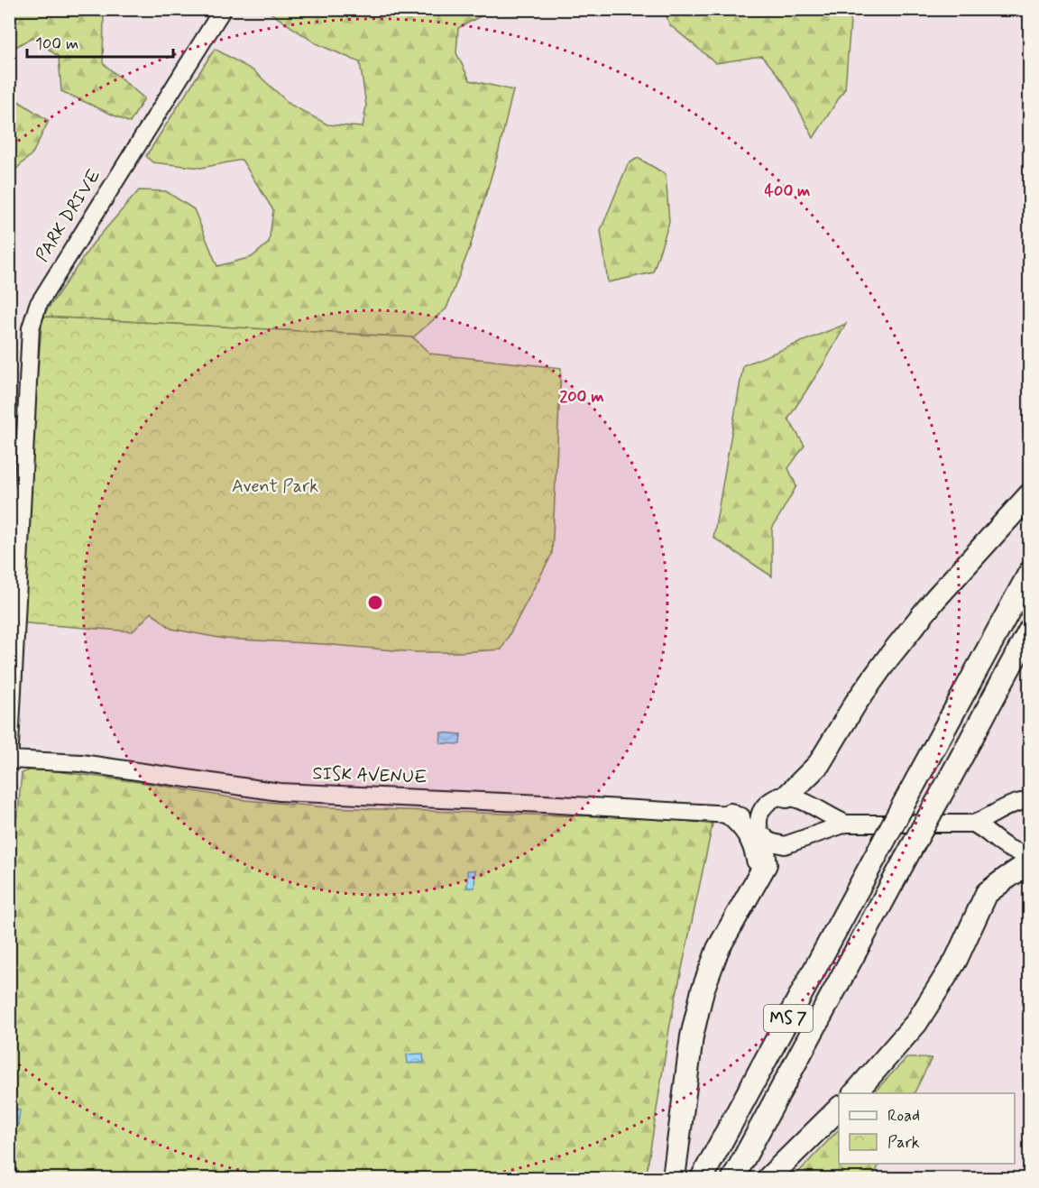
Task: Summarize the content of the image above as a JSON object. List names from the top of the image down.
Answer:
{
  "streets": {
    "highway": ["MS 7"],
    "street": ["PARK DRIVE", "SISK AVENUE"]
  },
  "crossings": [
    ["PARK DRIVE", "SISK AVENUE"]
  ],
  "parks": ["Avent Park"],
  "legend": ["Road", "Park"],
  "scale_bar": "100 m",
  "rings": ["400 m", "200 m"]
}
